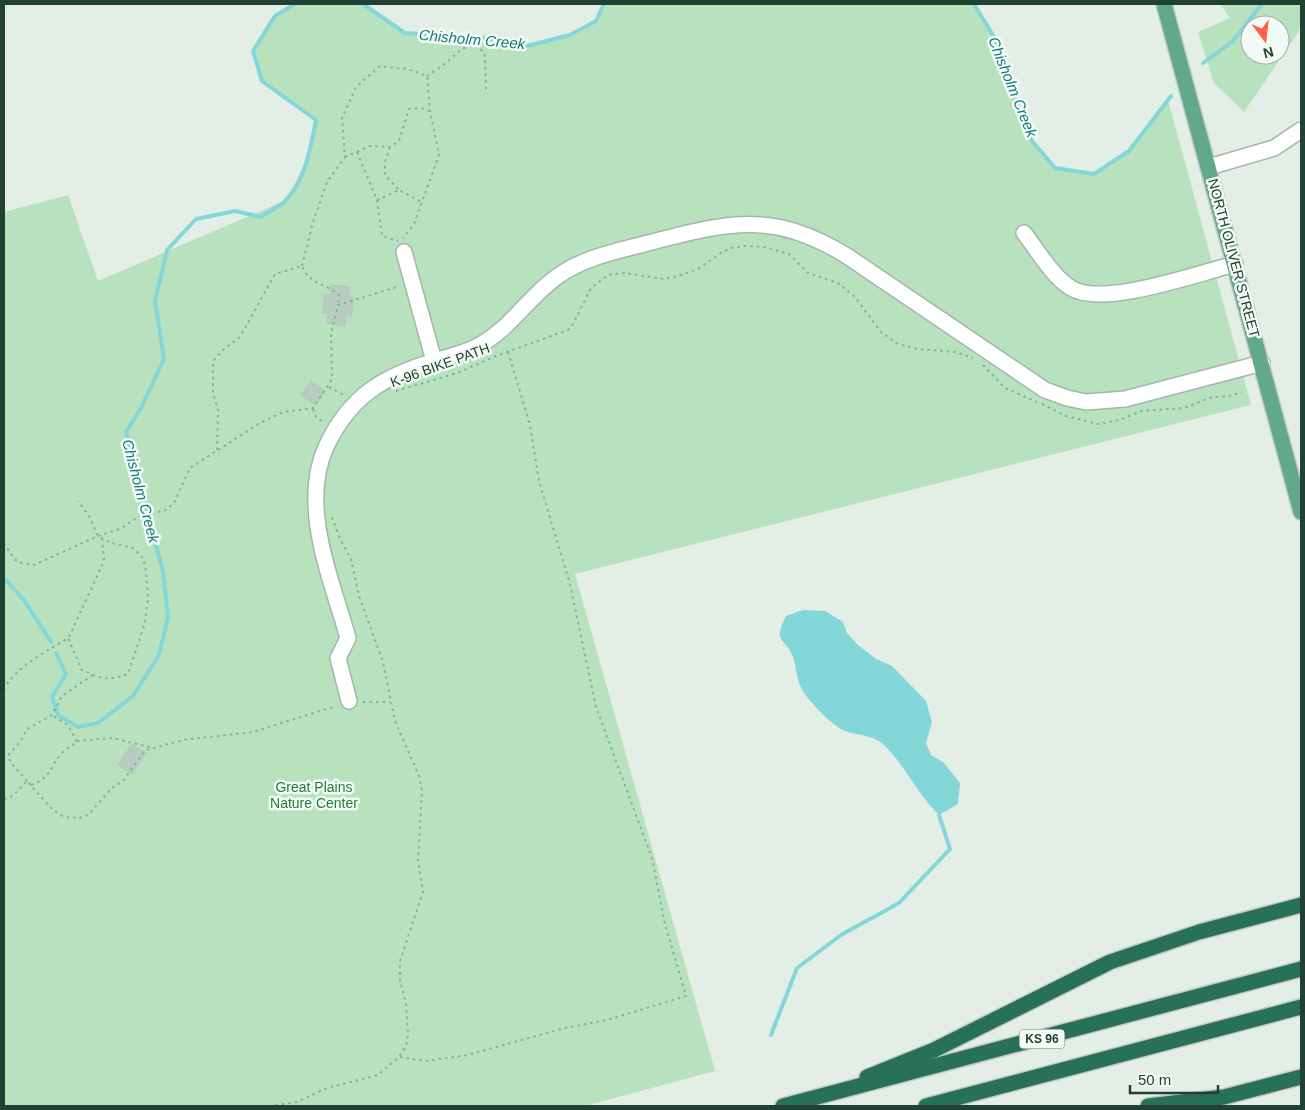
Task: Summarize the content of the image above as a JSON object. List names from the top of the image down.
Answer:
{
  "streets": {
    "highway": ["KS 96"],
    "main road": ["NORTH OLIVER STREET"],
    "path": ["K-96 BIKE PATH"]
  },
  "water": ["Chisholm Creek"],
  "parks": ["Great Plains Nature Center"],
  "scale_bar": "50 m",
  "north": "bottom"
}
